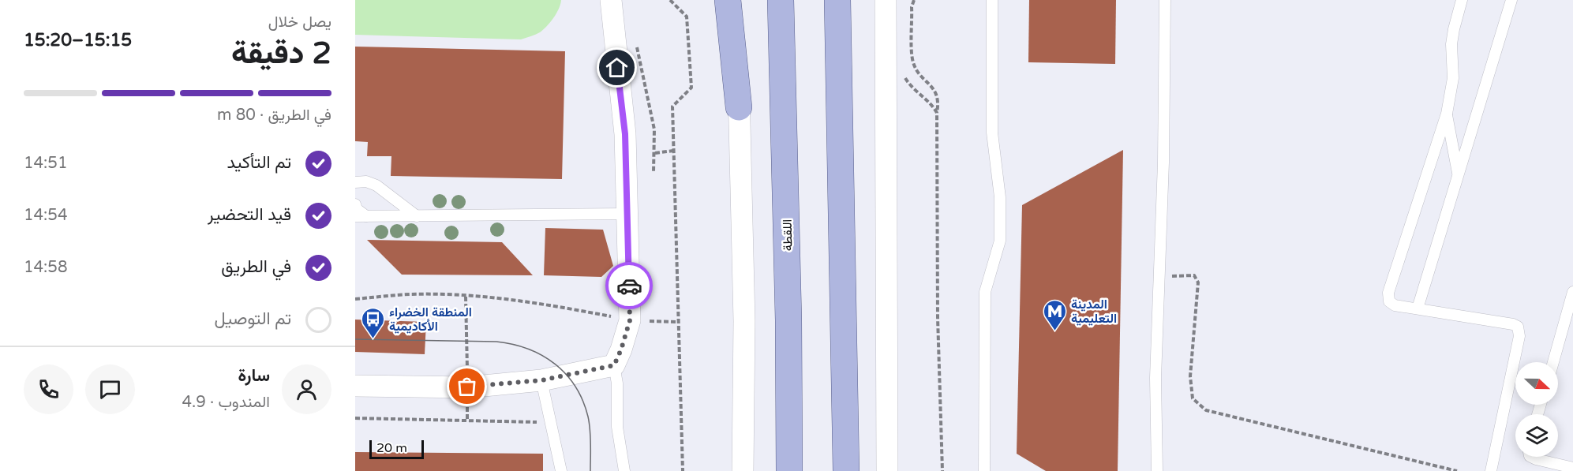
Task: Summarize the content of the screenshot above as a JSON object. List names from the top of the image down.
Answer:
{
  "streets": {
    "main road": ["اللقطة"]
  },
  "places": {
    "metro station": ["المدينة التعليمية"],
    "bus stop": ["المنطقة الخضراء الأكاديمية"]
  },
  "scale_bar": "20 m",
  "north": "right",
  "page": {
    "heading": ["2 دقيقة", "يصل خلال", "15:15–15:20"],
    "panel": ["سارة", "المندوب · 4.9"],
    "bar": "في الطريق · 80 m",
    "list": [
      ["تم التأكيد", "14:51"],
      ["قيد التحضير", "14:54"],
      ["في الطريق", "14:58"],
      "تم التوصيل"
    ],
    "scale": "20 m"
  }
}
